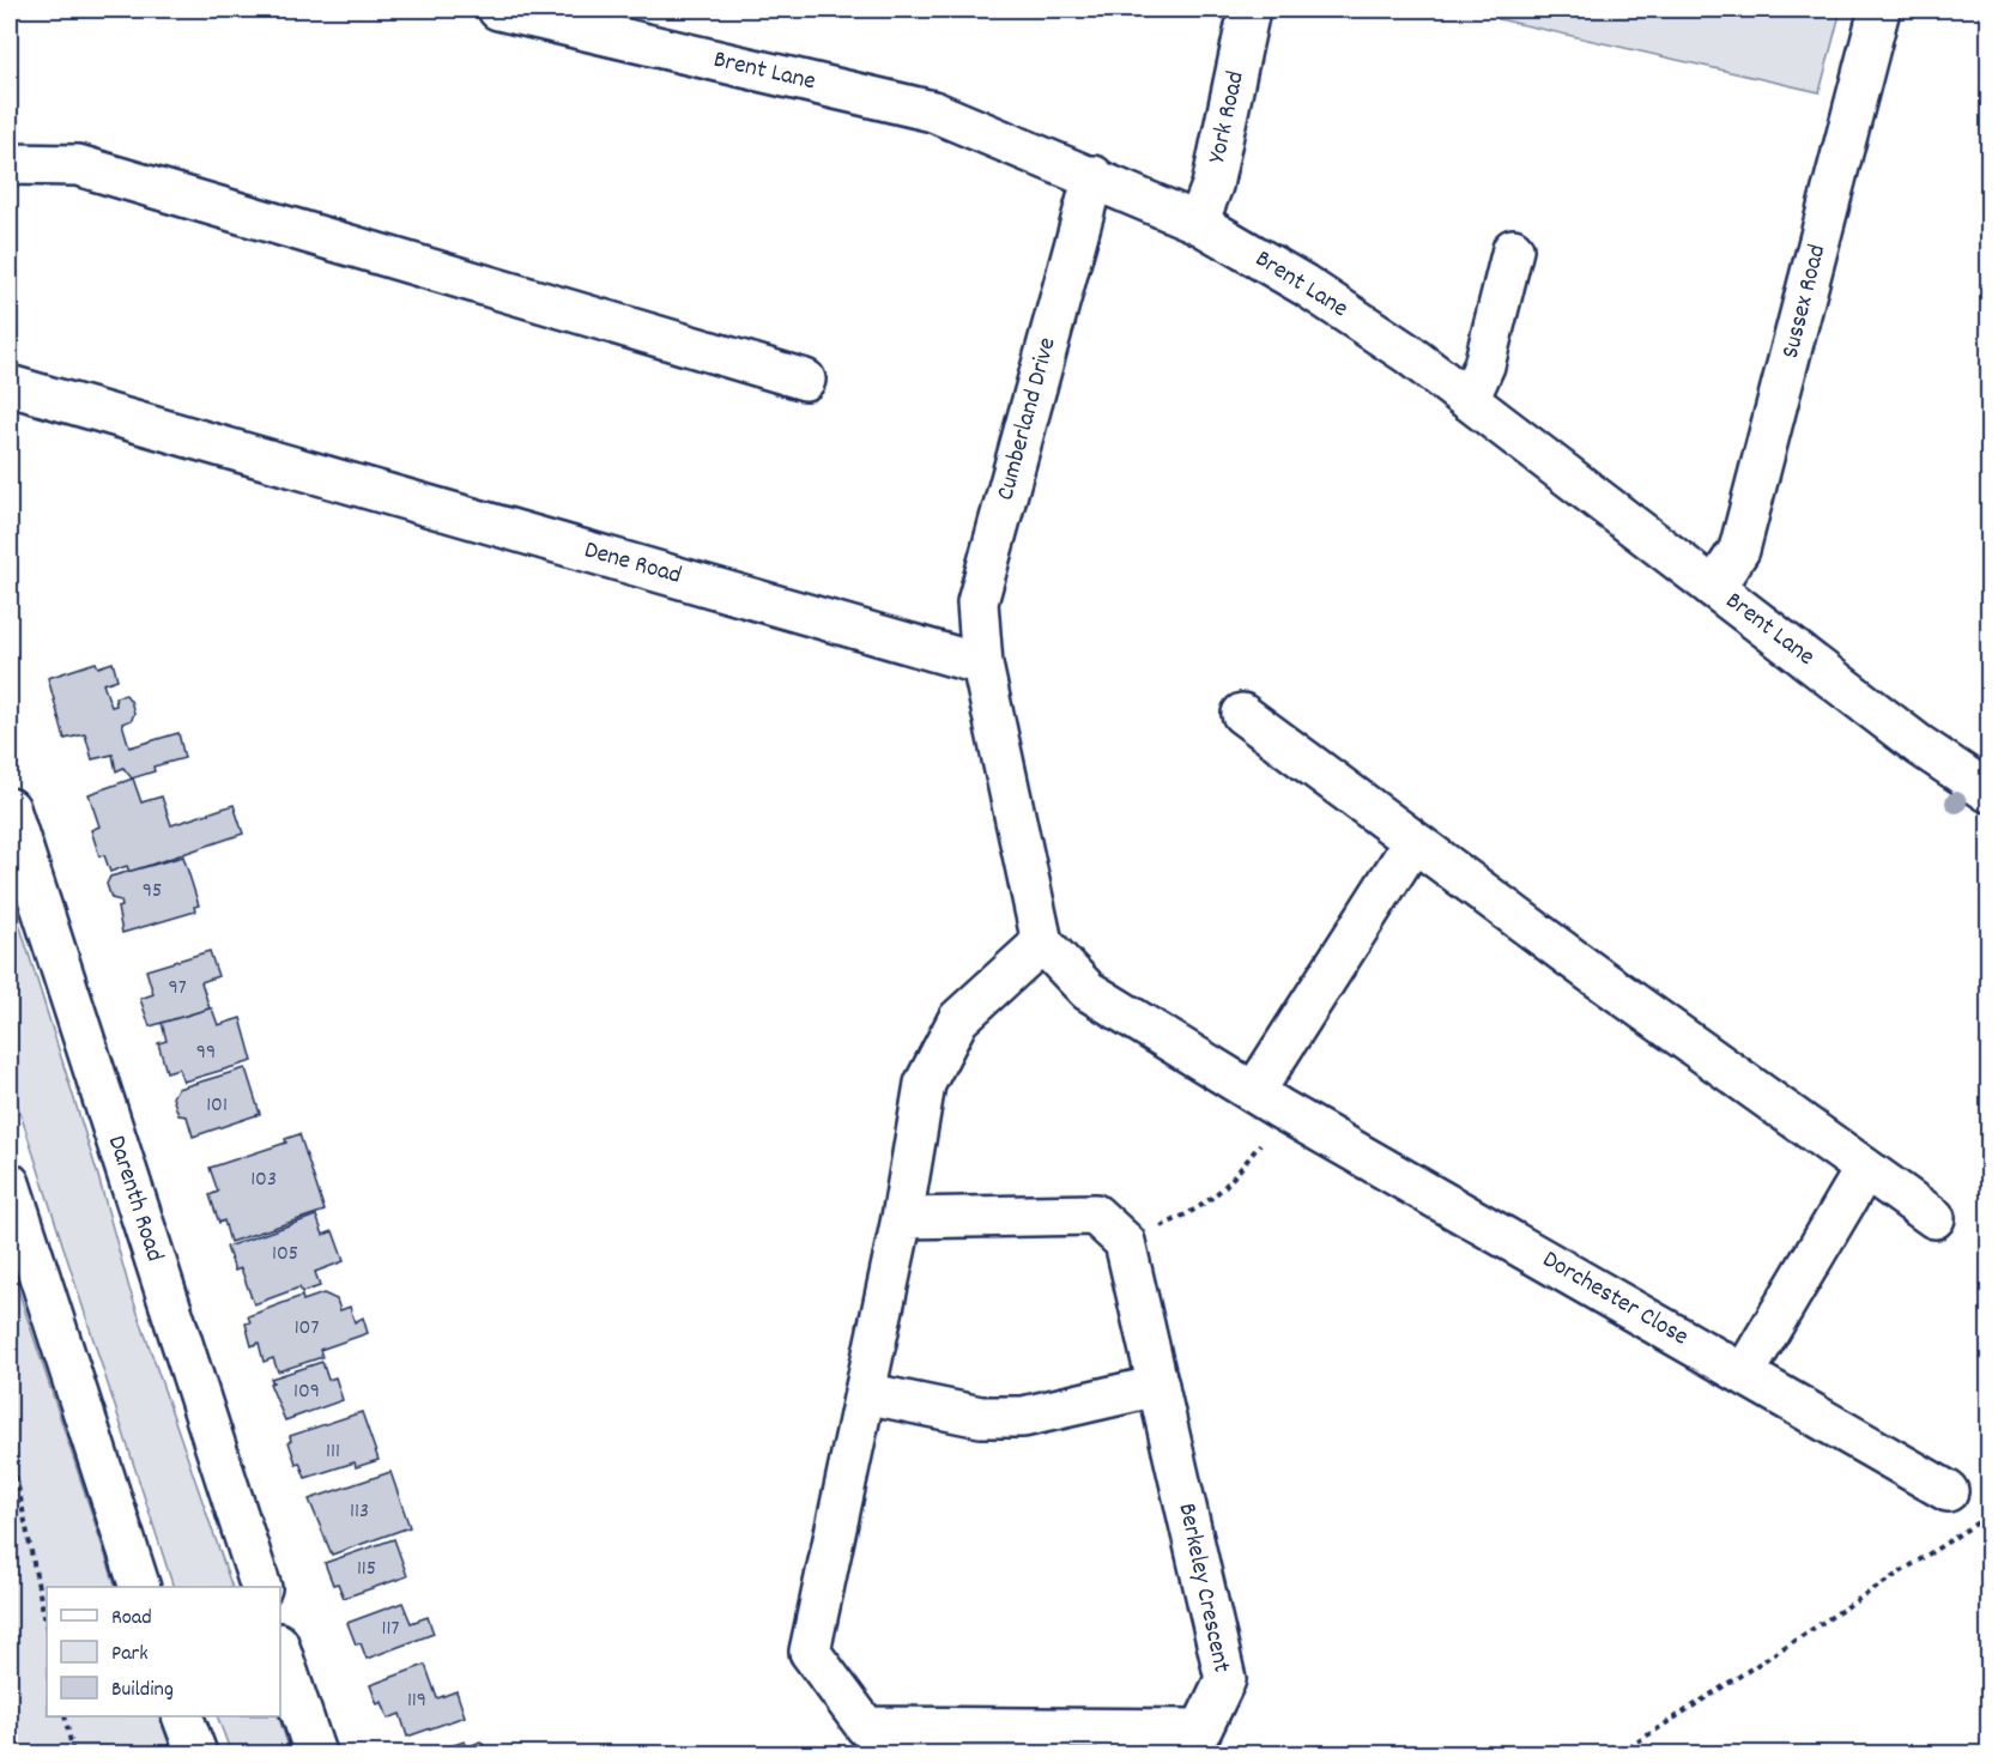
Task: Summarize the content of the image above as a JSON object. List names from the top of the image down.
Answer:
{
  "streets": {
    "street": [
      "Brent Lane",
      "York Road",
      "Sussex Road",
      "Cumberland Drive",
      "Dene Road",
      "Darenth Road",
      "Dorchester Close",
      "Berkeley Crescent"
    ]
  },
  "crossings": [
    ["Brent Lane", "York Road"],
    ["Brent Lane", "Sussex Road"],
    ["Brent Lane", "Cumberland Drive"],
    ["Cumberland Drive", "Dene Road"],
    ["Dorchester Close", "Berkeley Crescent"]
  ],
  "house_numbers": [
    "95",
    "97",
    "99",
    "101",
    "103",
    "105",
    "107",
    "109",
    "111",
    "113",
    "115",
    "117",
    "119"
  ],
  "legend": ["Road", "Park", "Building"]
}
